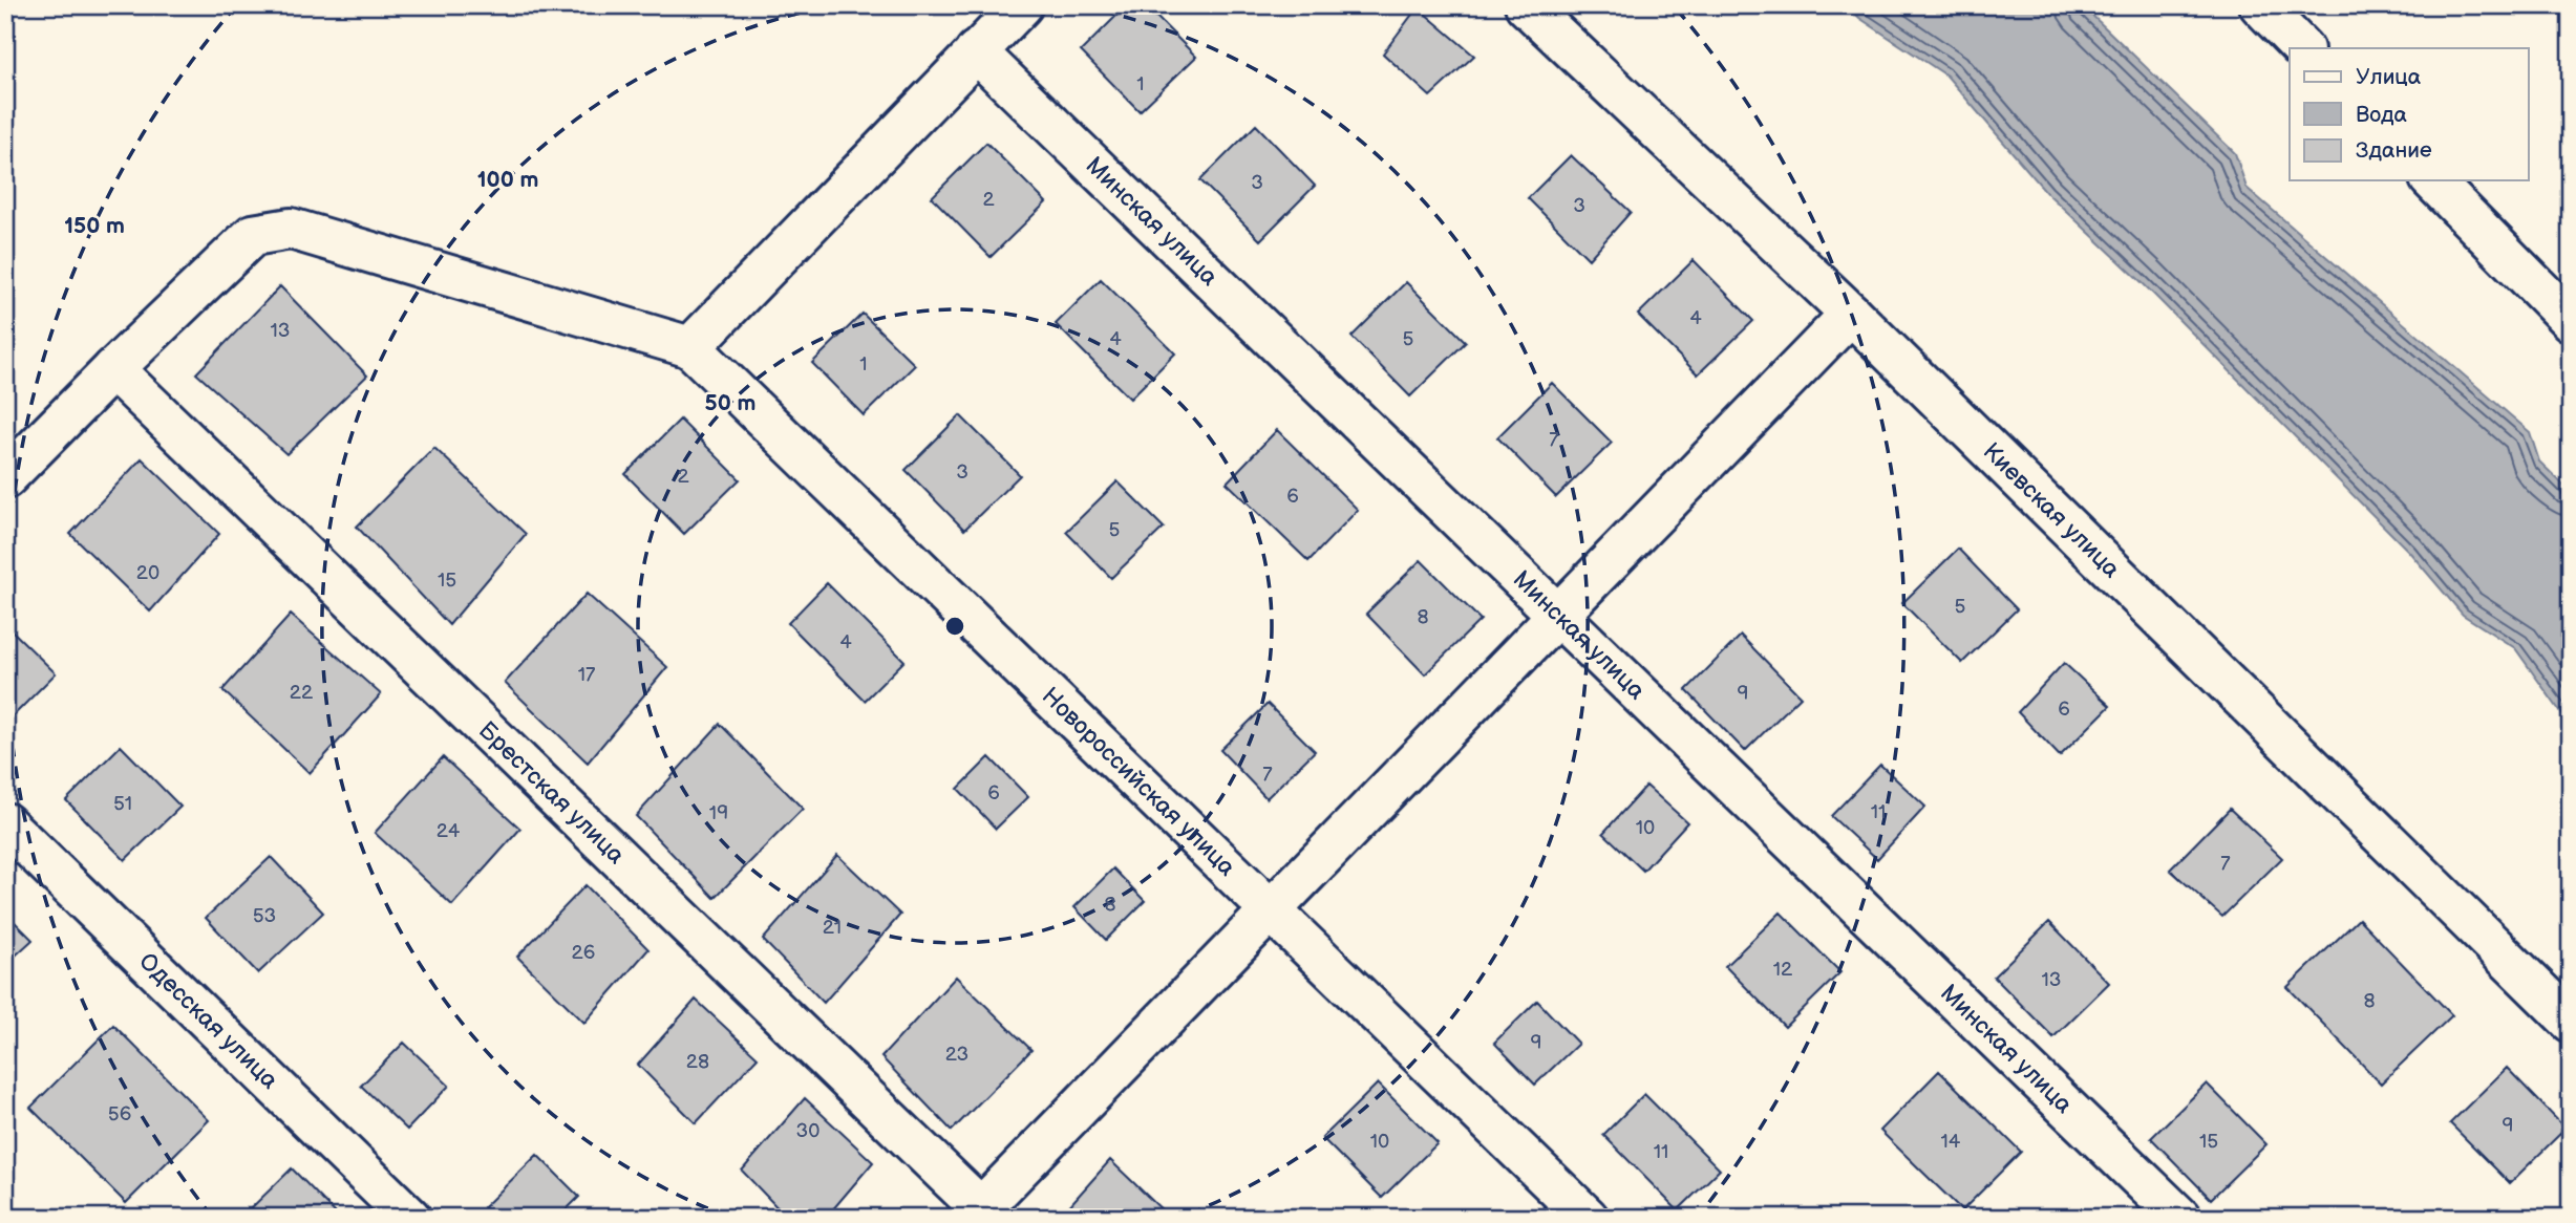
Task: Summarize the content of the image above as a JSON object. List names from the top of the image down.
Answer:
{
  "streets": {
    "street": [
      "Минская улица",
      "Киевская улица",
      "Новороссийская улица",
      "Брестская улица",
      "Одесская улица"
    ]
  },
  "house_numbers": [
    "1",
    "3",
    "2",
    "3",
    "4",
    "13",
    "4",
    "5",
    "1",
    "7",
    "3",
    "2",
    "6",
    "5",
    "20",
    "15",
    "5",
    "8",
    "4",
    "17",
    "22",
    "9",
    "6",
    "7",
    "6",
    "51",
    "11",
    "19",
    "10",
    "24",
    "7",
    "8",
    "53",
    "21",
    "26",
    "12",
    "13",
    "8",
    "9",
    "23",
    "28",
    "56",
    "9",
    "30",
    "10",
    "14",
    "15",
    "11"
  ],
  "legend": ["Улица", "Вода", "Здание"],
  "rings": ["100 m", "150 m", "50 m"]
}
